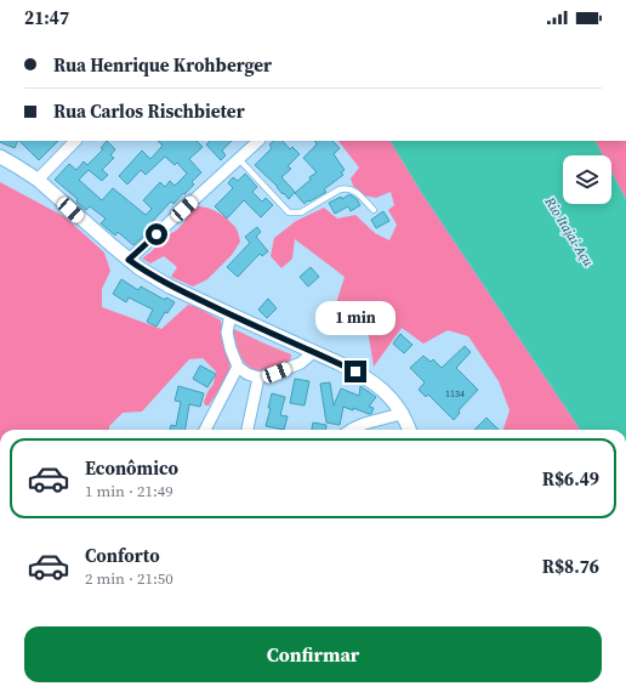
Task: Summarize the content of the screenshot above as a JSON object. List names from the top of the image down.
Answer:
{
  "water": ["Rio Itajaí-Açu"],
  "house_numbers": ["1134"],
  "page": {
    "status": "21:47",
    "banner": ["Rua Henrique Krohberger", "Rua Carlos Rischbieter"],
    "bubble": "1 min",
    "list": [
      {
        "name": "Econômico",
        "note": "1 min · 21:49",
        "value": "R$6.49"
      },
      {
        "name": "Conforto",
        "note": "2 min · 21:50",
        "value": "R$8.76"
      }
    ],
    "buttons": "Confirmar"
  }
}
